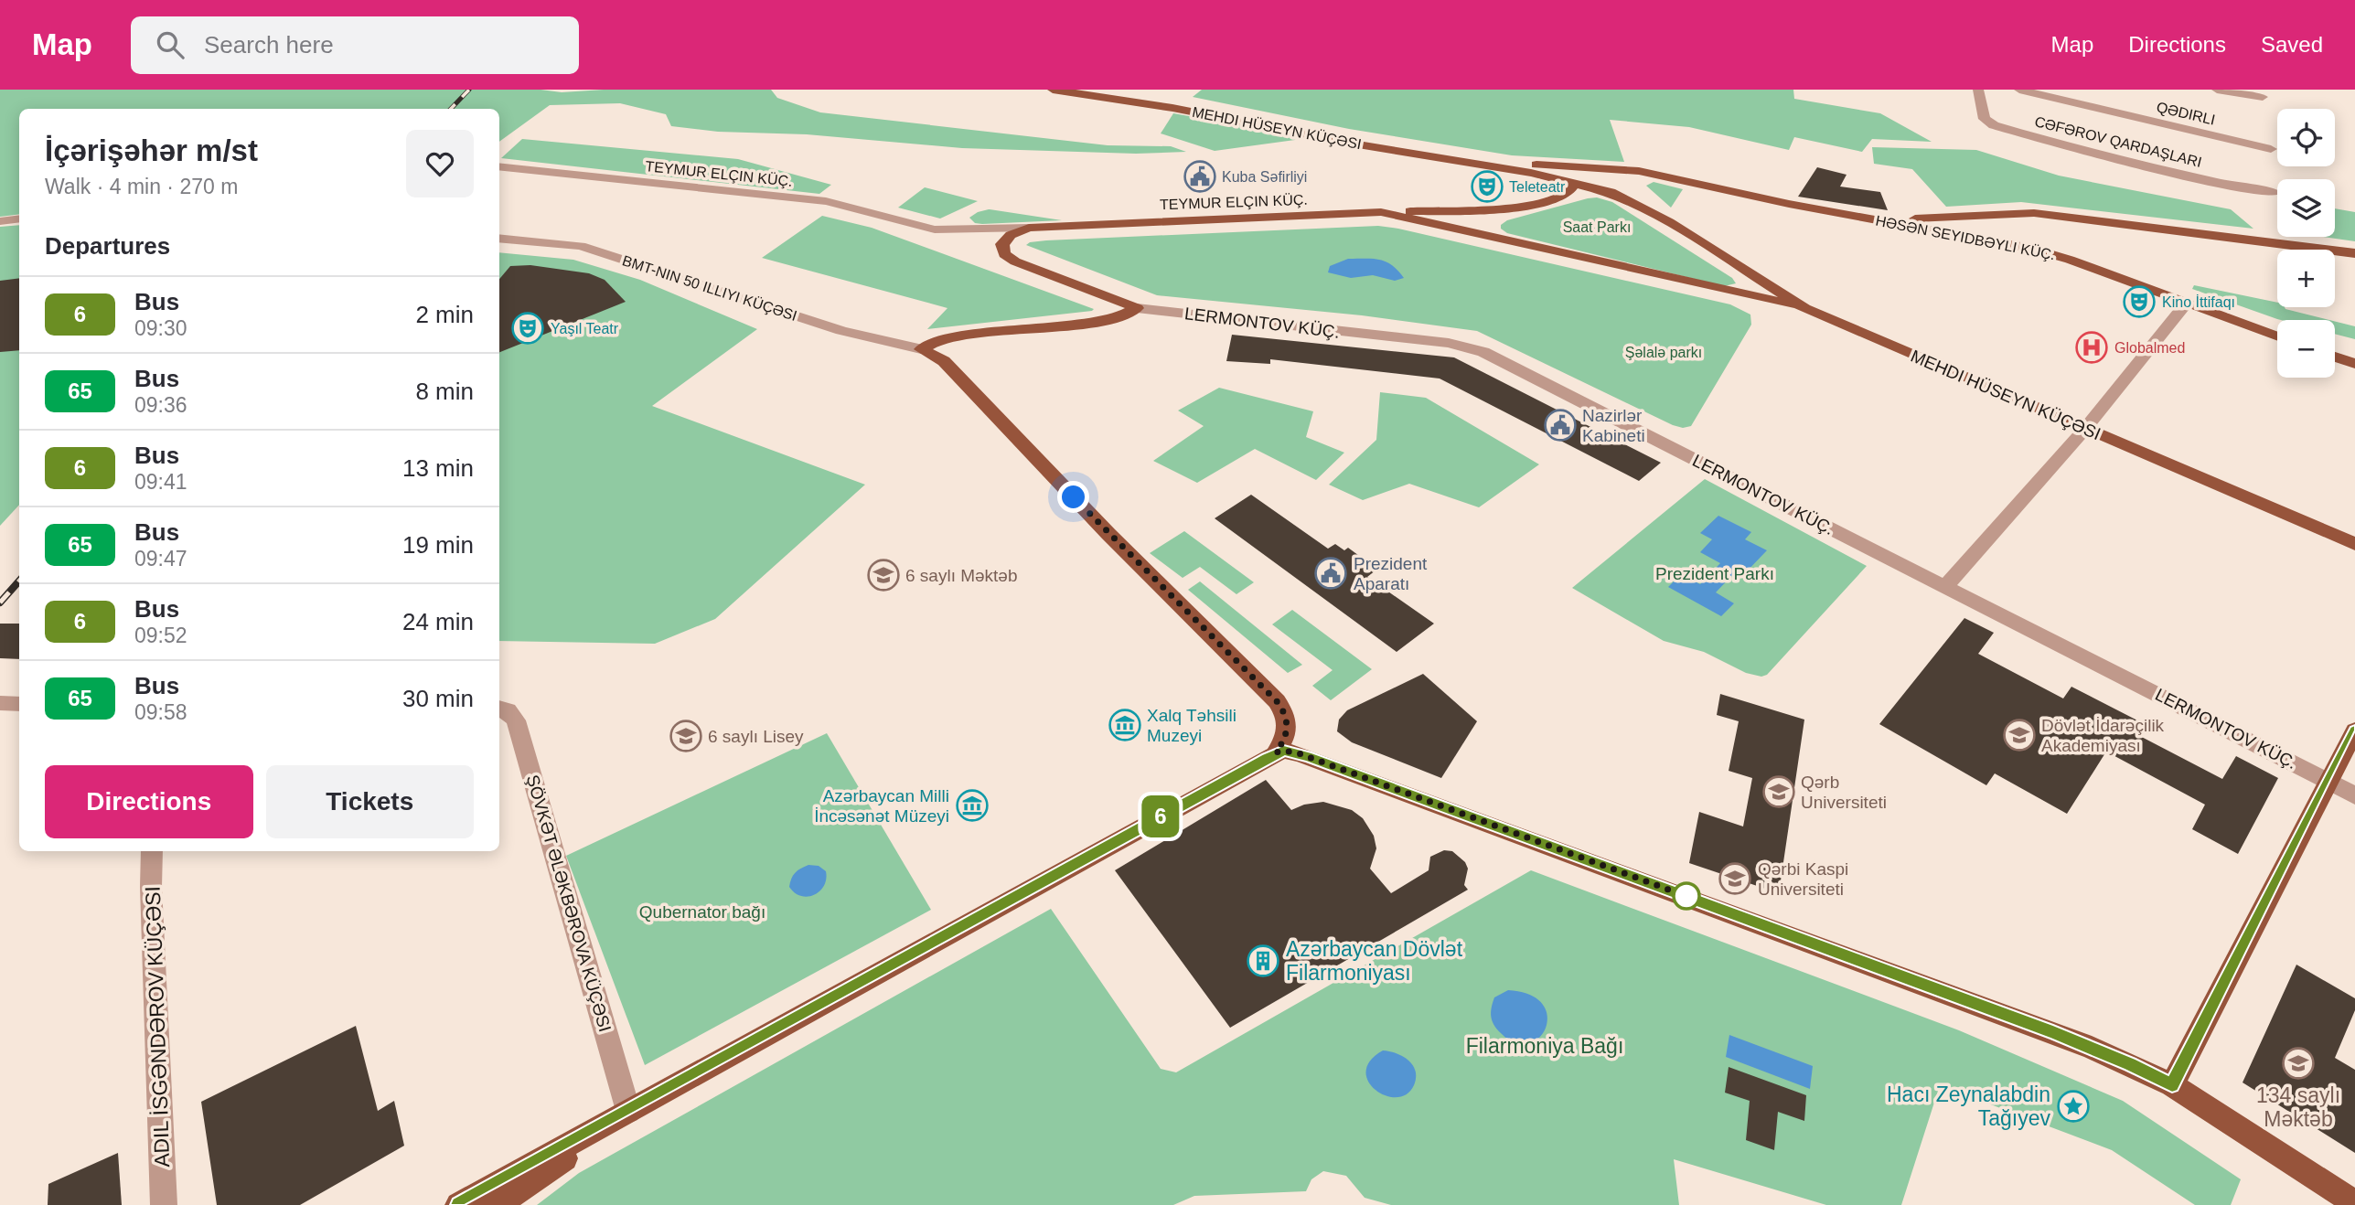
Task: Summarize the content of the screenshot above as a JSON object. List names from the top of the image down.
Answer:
{
  "streets": {
    "main road": [
      "MEHDI HÜSEYN KÜÇƏSI",
      "TEYMUR ELÇIN KÜÇ.",
      "HƏSƏN SEYIDBƏYLI KÜÇ.",
      "LERMONTOV KÜÇ."
    ],
    "street": [
      "QƏDIRLI",
      "BMT-NIN 50 ILLIYI KÜÇƏSI",
      "ŞÖVKƏT ƏLƏKBƏROVA KÜÇƏSI",
      "ADIL İSGƏNDƏROV KÜÇƏSI"
    ]
  },
  "crossings": [
    ["TEYMUR ELÇIN KÜÇ.", "LERMONTOV KÜÇ."],
    ["BMT-NIN 50 ILLIYI KÜÇƏSI", "LERMONTOV KÜÇ."]
  ],
  "parks": [
    "Saat Parkı",
    "Şəlalə parkı",
    "Prezident Parkı",
    "Qubernator bağı",
    "Filarmoniya Bağı"
  ],
  "places": {
    "public building": ["Kuba Səfirliyi", "Nazirlər Kabineti", "Prezident Aparatı"],
    "theatre": ["Teleteatr", "Kino İttifaqı", "Yaşıl Teatr"],
    "hospital": ["Globalmed"],
    "school or university": [
      "6 saylı Məktəb",
      "Dövlət İdarəçilik Akademiyası",
      "6 saylı Lisey",
      "Qərb Universiteti",
      "Qərbi Kaspi Universiteti",
      "134 saylı Məktəb"
    ],
    "museum": ["Xalq Təhsili Muzeyi", "Azərbaycan Milli İncəsənət Müzeyi"],
    "building": ["Azərbaycan Dövlət Filarmoniyası"],
    "place": ["Hacı Zeynalabdin Tağıyev"]
  },
  "lines": ["bus line 6"],
  "page": {
    "header": "Map",
    "search": "Search here",
    "nav": ["Map", "Directions", "Saved"],
    "on_map": "6",
    "map_buttons": ["+", "−"],
    "heading": [
      ["İçərişəhər m/st", "Walk · 4 min · 270 m"],
      "Departures"
    ],
    "list": [
      {
        "mark": "6",
        "name": "Bus",
        "note": "09:30",
        "value": "2 min"
      },
      {
        "mark": "65",
        "name": "Bus",
        "note": "09:36",
        "value": "8 min"
      },
      {
        "mark": "6",
        "name": "Bus",
        "note": "09:41",
        "value": "13 min"
      },
      {
        "mark": "65",
        "name": "Bus",
        "note": "09:47",
        "value": "19 min"
      },
      {
        "mark": "6",
        "name": "Bus",
        "note": "09:52",
        "value": "24 min"
      },
      {
        "mark": "65",
        "name": "Bus",
        "note": "09:58",
        "value": "30 min"
      }
    ],
    "buttons": ["Directions", "Tickets"]
  }
}
